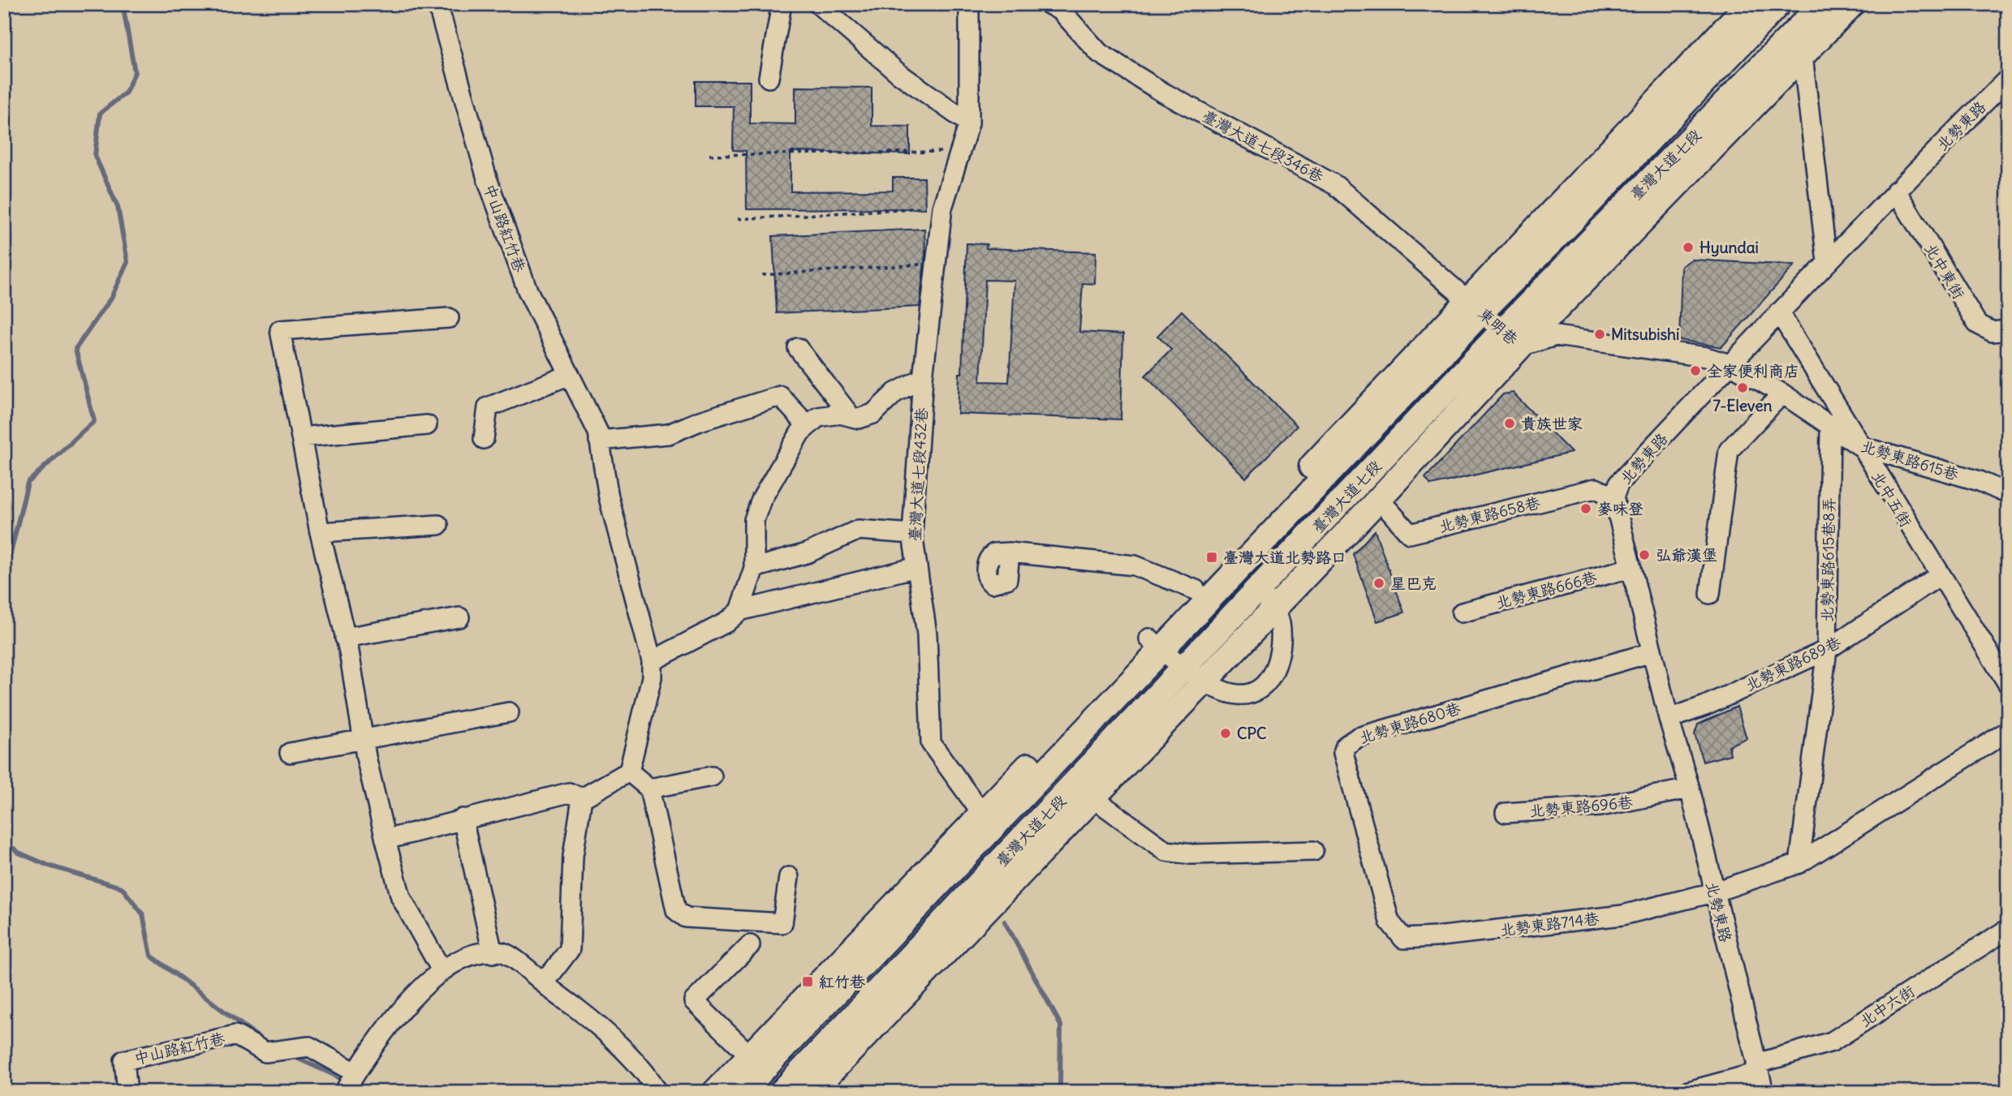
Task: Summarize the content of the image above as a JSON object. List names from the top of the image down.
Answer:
{
  "streets": {
    "main road": ["臺灣大道七段"],
    "street": [
      "北勢東路",
      "臺灣大道七段346巷",
      "中山路紅竹巷",
      "北中東街",
      "東明巷",
      "北勢東路615巷",
      "臺灣大道七段432巷",
      "北中五街",
      "北勢東路658巷",
      "北勢東路615巷8弄",
      "北勢東路666巷",
      "北勢東路689巷",
      "北勢東路680巷",
      "北勢東路696巷",
      "北勢東路714巷",
      "北中六街"
    ]
  },
  "crossings": [
    ["北勢東路", "北中東街"],
    ["北勢東路", "東明巷"],
    ["北勢東路", "北勢東路615巷"],
    ["北勢東路", "北中五街"],
    ["北勢東路", "北勢東路658巷"],
    ["北勢東路", "北勢東路666巷"],
    ["北勢東路", "北勢東路689巷"],
    ["北勢東路", "北勢東路680巷"],
    ["北勢東路", "北勢東路696巷"],
    ["北勢東路", "北勢東路714巷"],
    ["北勢東路", "北中六街"],
    ["臺灣大道七段346巷", "臺灣大道七段"],
    ["臺灣大道七段346巷", "東明巷"],
    ["臺灣大道七段", "東明巷"],
    ["臺灣大道七段", "臺灣大道七段432巷"],
    ["臺灣大道七段", "北勢東路658巷"],
    ["東明巷", "北勢東路615巷"],
    ["北勢東路615巷", "北中五街"],
    ["北勢東路615巷", "北勢東路615巷8弄"],
    ["北中五街", "北勢東路689巷"],
    ["北勢東路615巷8弄", "北勢東路689巷"],
    ["北勢東路680巷", "北勢東路714巷"]
  ],
  "places": {
    "other": [
      "Hyundai",
      "Mitsubishi",
      "全家便利商店",
      "7-Eleven",
      "貴族世家",
      "麥味登",
      "弘爺漢堡",
      "星巴克",
      "CPC"
    ],
    "transit": ["臺灣大道北勢路口", "紅竹巷"]
  }
}
